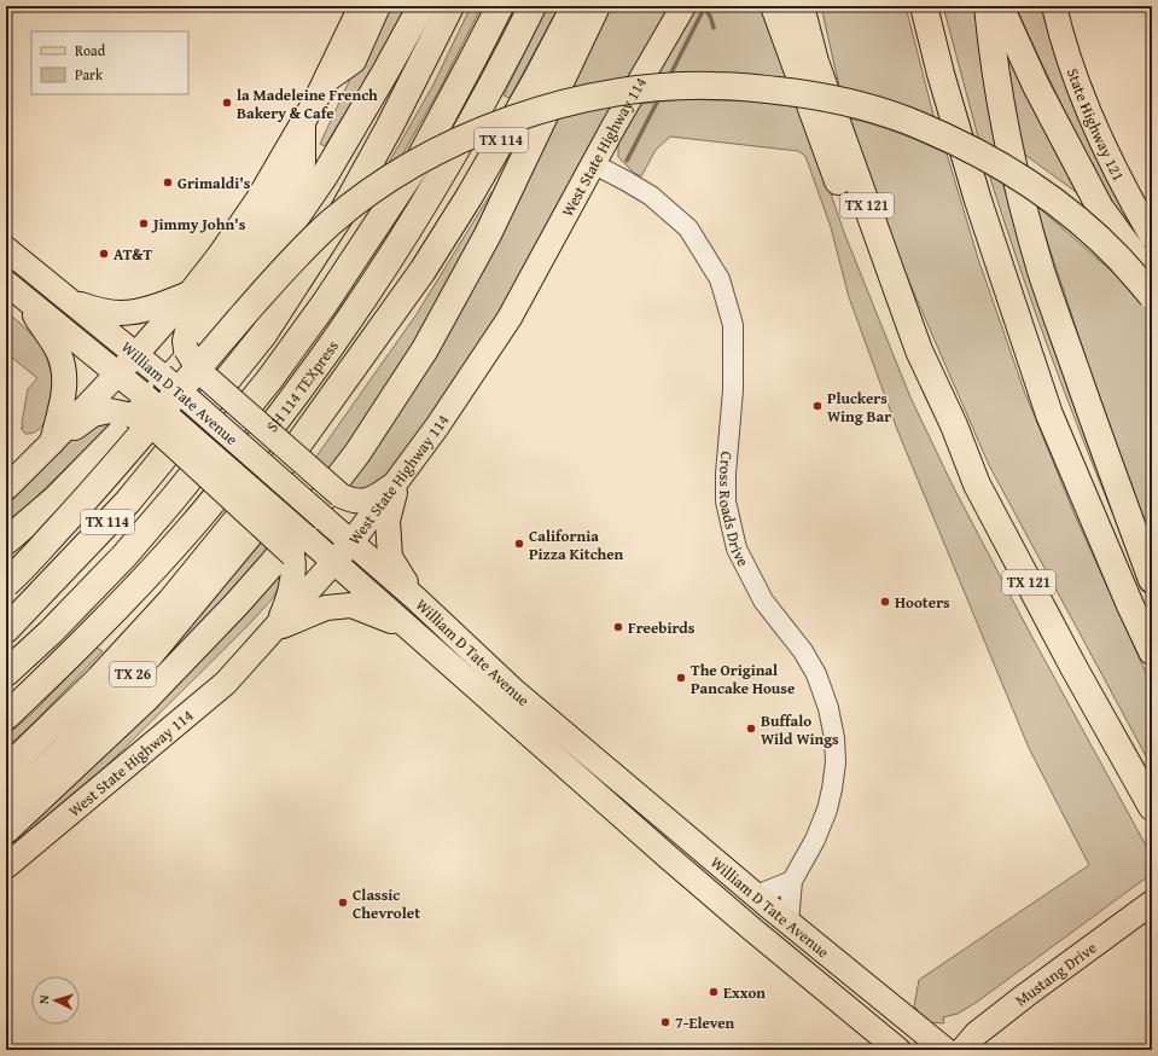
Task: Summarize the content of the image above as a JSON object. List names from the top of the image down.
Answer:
{
  "streets": {
    "highway": [
      "TX 114",
      "TX 121",
      "SH 114 TEXpress",
      "TX 26"
    ],
    "main road": [
      "State Highway 121",
      "West State Highway 114",
      "William D Tate Avenue",
      "Mustang Drive"
    ],
    "street": ["Cross Roads Drive"]
  },
  "crossings": [
    ["TX 114", "TX 26"],
    ["West State Highway 114", "William D Tate Avenue"],
    ["West State Highway 114", "Cross Roads Drive"],
    ["William D Tate Avenue", "Cross Roads Drive"]
  ],
  "places": [
    "la Madeleine French Bakery & Cafe",
    "Grimaldi's",
    "Jimmy John's",
    "AT&T",
    "Pluckers Wing Bar",
    "California Pizza Kitchen",
    "Hooters",
    "Freebirds",
    "The Original Pancake House",
    "Buffalo Wild Wings",
    "Classic Chevrolet",
    "Exxon",
    "7-Eleven"
  ],
  "legend": ["Road", "Park"],
  "north": "left"
}
